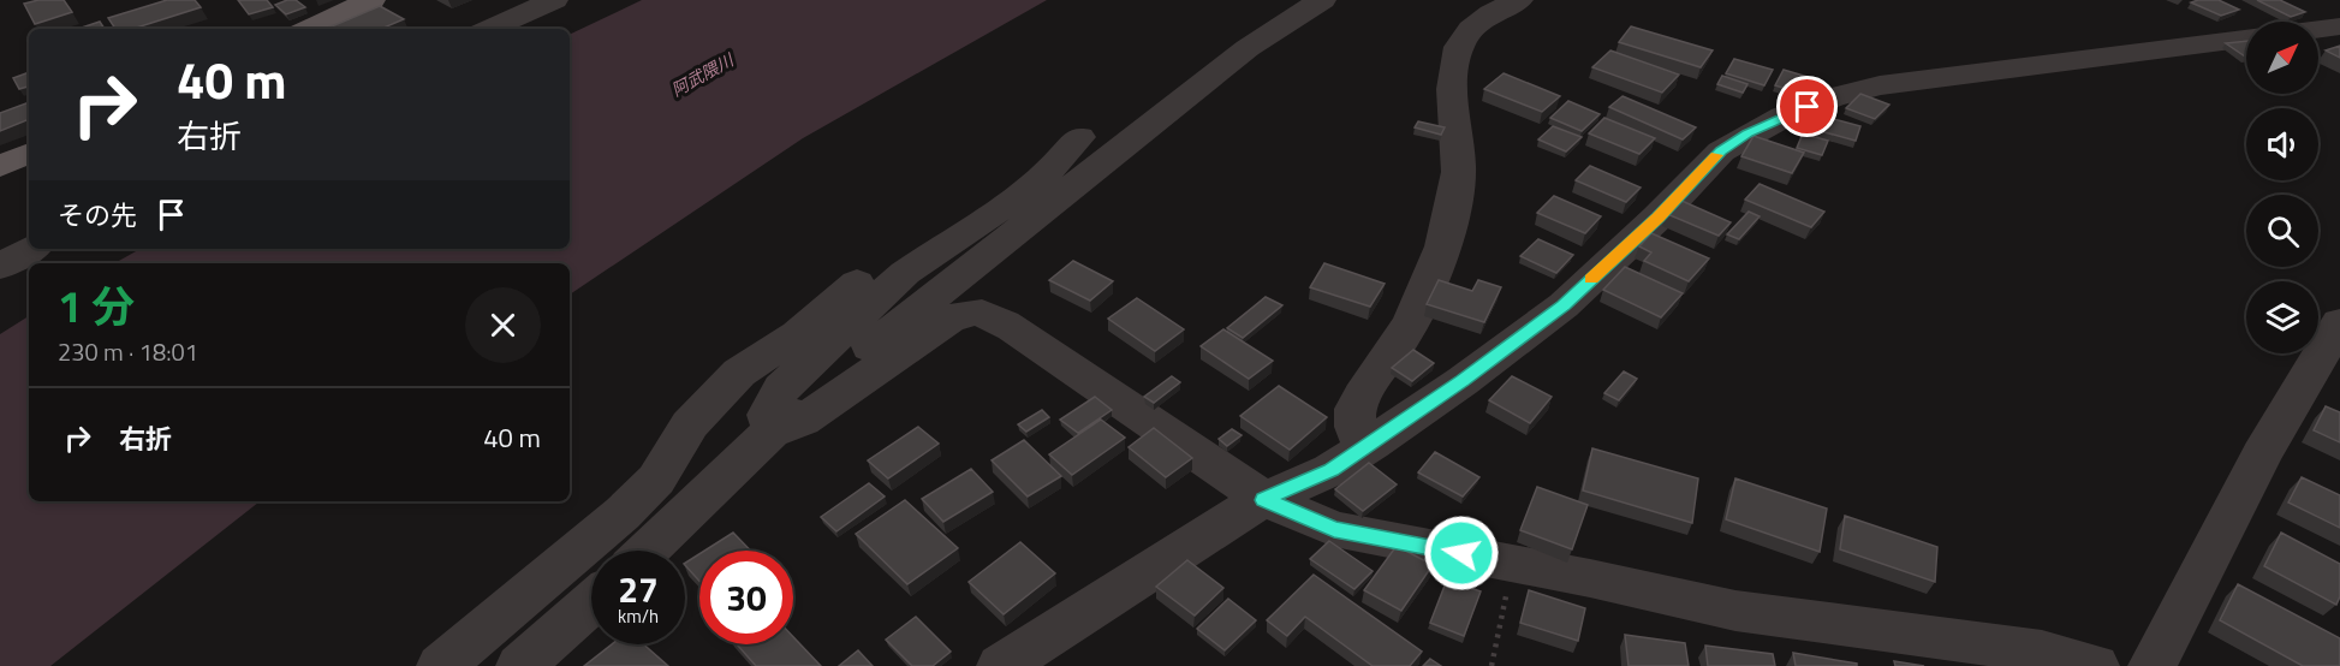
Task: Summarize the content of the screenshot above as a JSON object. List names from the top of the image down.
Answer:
{
  "water": ["阿武隈川"],
  "north": "top right",
  "page": {
    "turn": ["40 m", "右折"],
    "then": "その先",
    "heading": ["1 分", "230 m · 18:01"],
    "list": [
      {
        "name": "右折",
        "value": "40 m"
      }
    ],
    "speed": "27 km/h",
    "limit": "30"
  }
}
